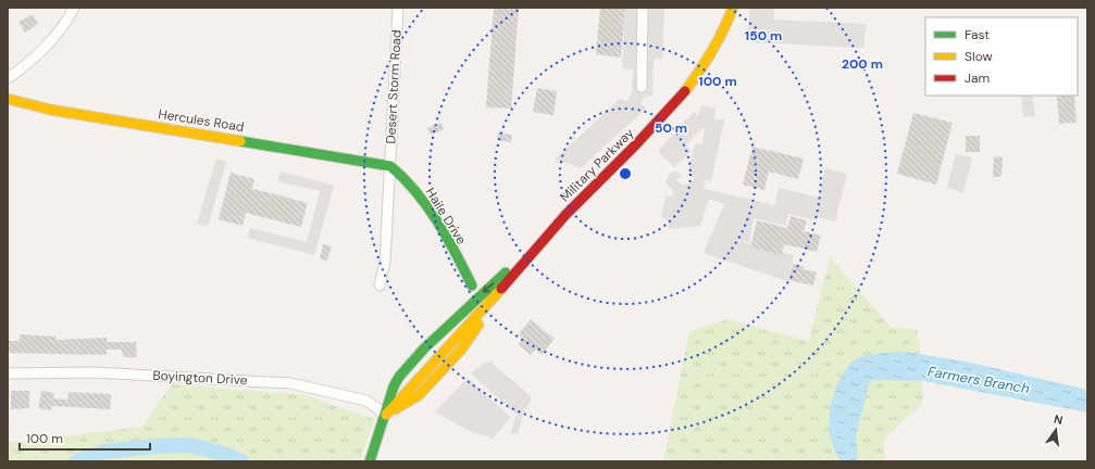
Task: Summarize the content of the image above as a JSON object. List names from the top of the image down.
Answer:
{
  "streets": {
    "street": [
      "Desert Storm Road",
      "Hercules Road",
      "Military Parkway",
      "Haile Drive",
      "Boyington Drive"
    ]
  },
  "crossings": [
    ["Desert Storm Road", "Hercules Road"],
    ["Desert Storm Road", "Haile Drive"],
    ["Hercules Road", "Haile Drive"],
    ["Military Parkway", "Boyington Drive"]
  ],
  "water": ["Farmers Branch"],
  "legend": ["Fast", "Slow", "Jam"],
  "scale_bar": "100 m",
  "north": "top",
  "rings": [
    "150 m",
    "200 m",
    "100 m",
    "50 m"
  ]
}
